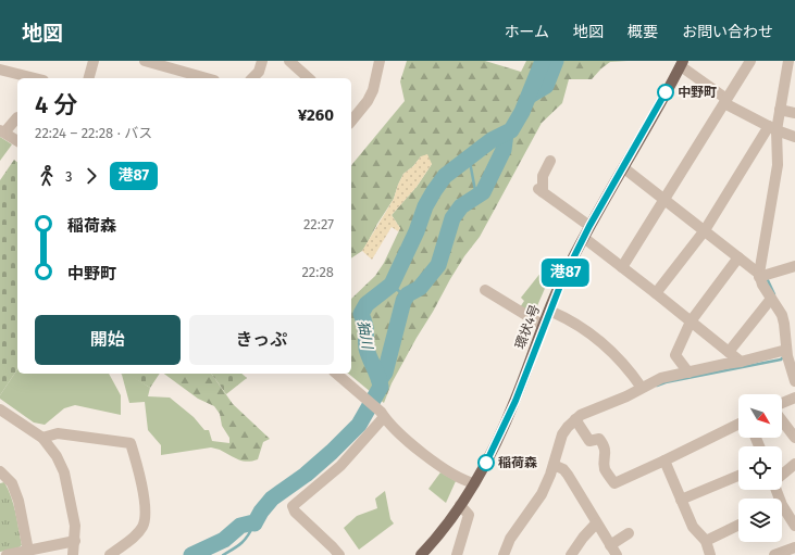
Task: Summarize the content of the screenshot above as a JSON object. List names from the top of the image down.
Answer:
{
  "streets": {
    "main road": ["環状4号"]
  },
  "water": ["㹨川"],
  "places": ["中野町", "稲荷森"],
  "lines": ["bus line 港87"],
  "north": "bottom right",
  "page": {
    "header": "地図",
    "nav": [
      "ホーム",
      "地図",
      "概要",
      "お問い合わせ"
    ],
    "on_map": "港87",
    "heading": ["4 分", "22:24 – 22:28 · バス", "¥260"],
    "legs": ["3", "港87"],
    "list": [
      {
        "name": "稲荷森",
        "value": "22:27"
      },
      {
        "name": "中野町",
        "value": "22:28"
      }
    ],
    "buttons": ["開始", "きっぷ"]
  }
}
